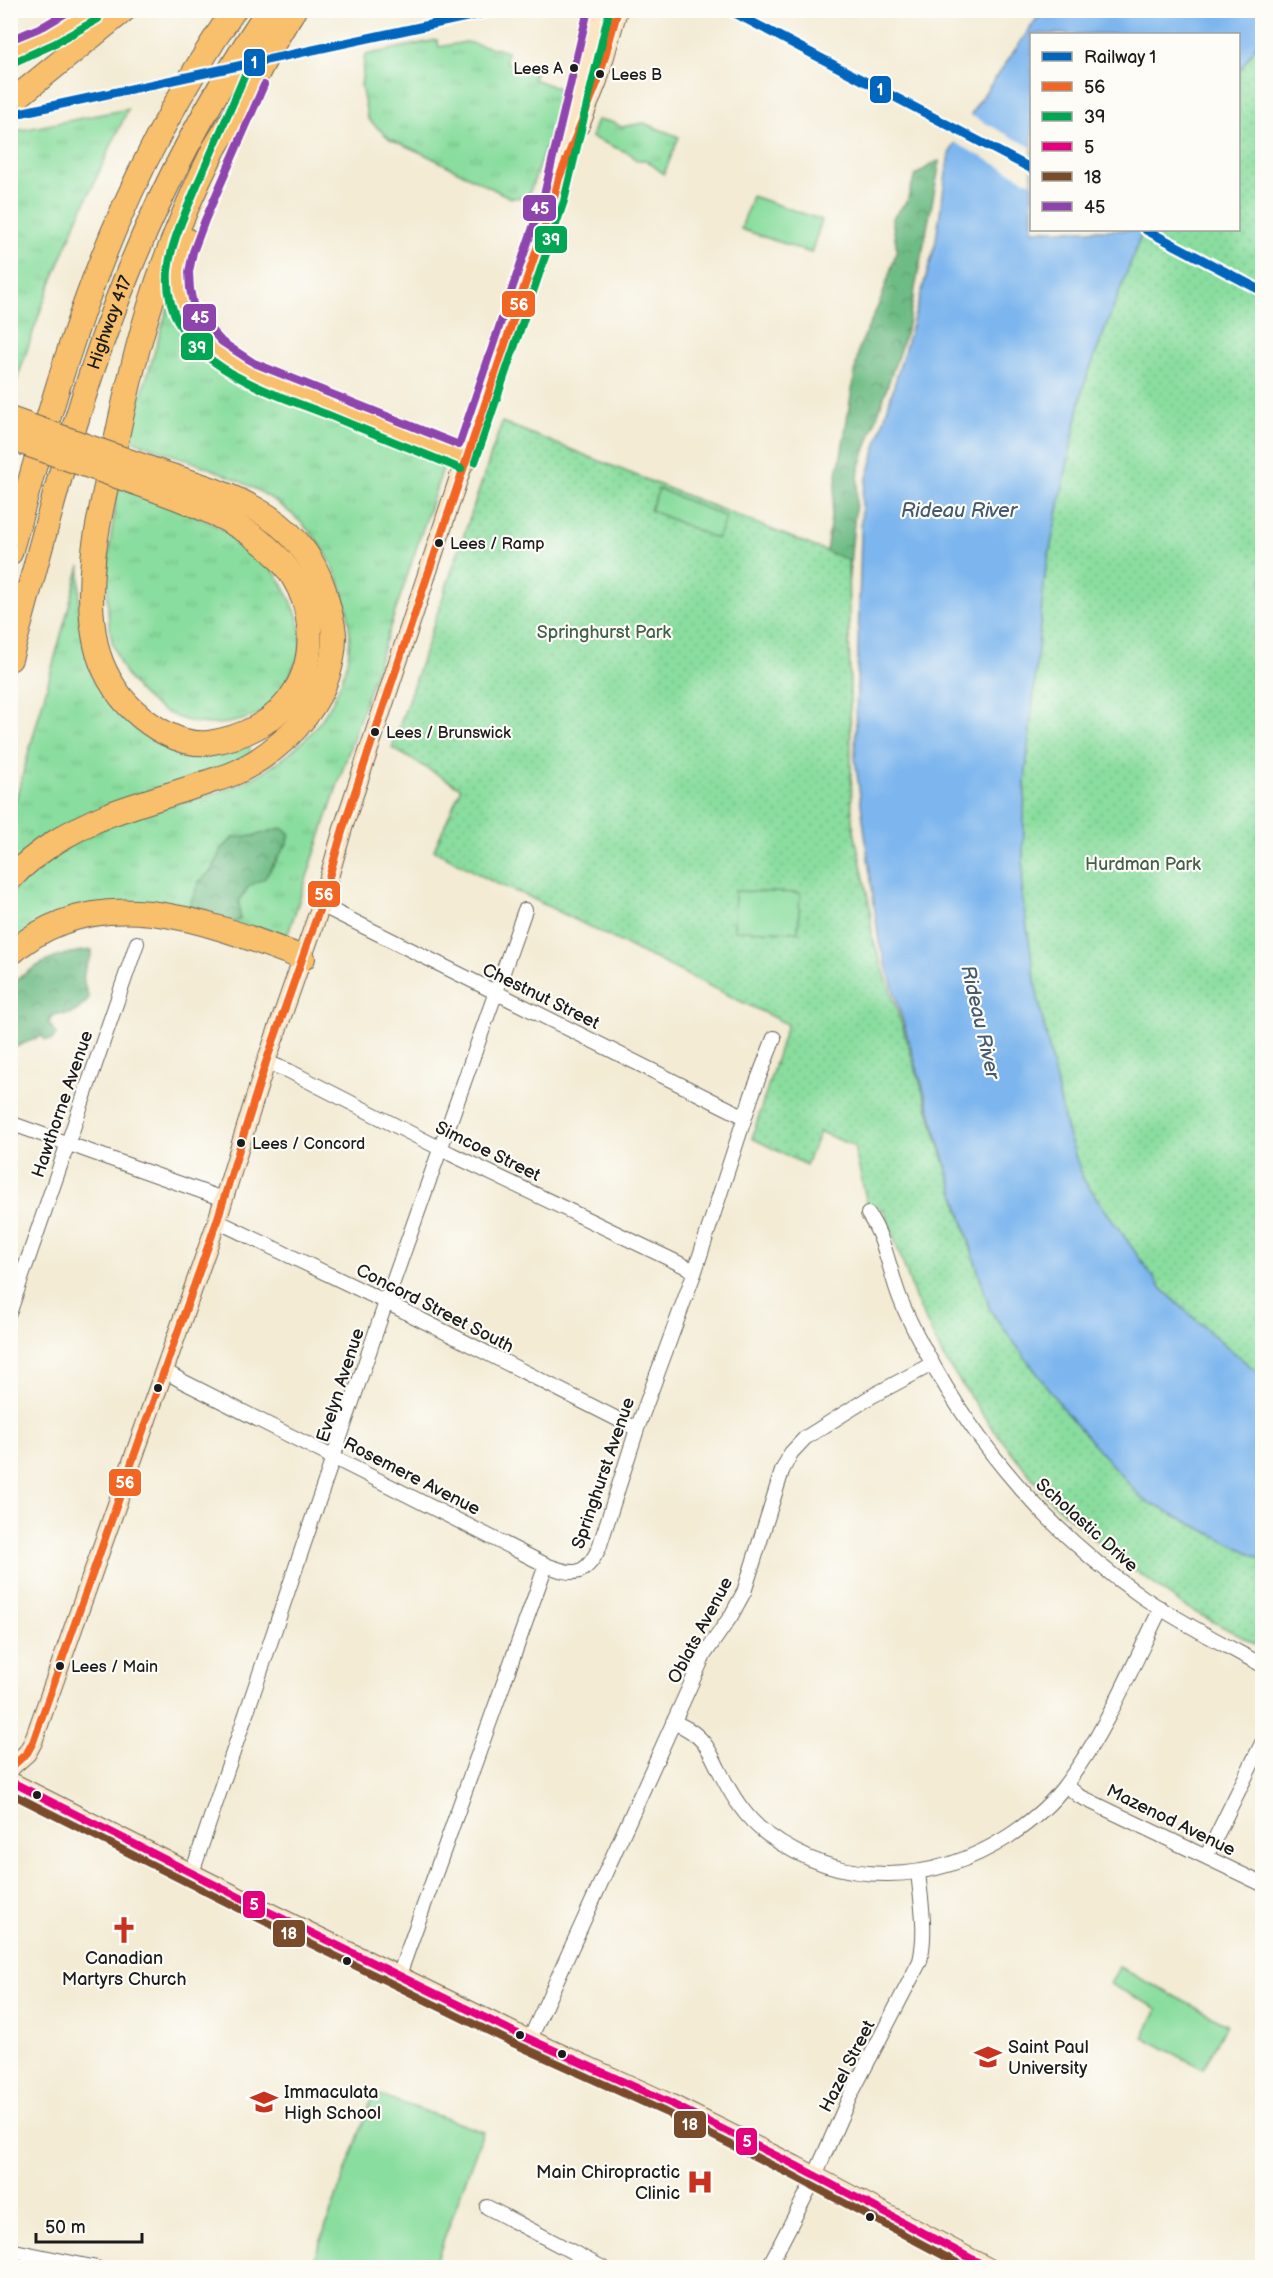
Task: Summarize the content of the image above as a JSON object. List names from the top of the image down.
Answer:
{
  "streets": {
    "highway": ["Highway 417"],
    "street": [
      "Chestnut Street",
      "Hawthorne Avenue",
      "Simcoe Street",
      "Concord Street South",
      "Evelyn Avenue",
      "Springhurst Avenue",
      "Rosemere Avenue",
      "Scholastic Drive",
      "Oblats Avenue",
      "Mazenod Avenue",
      "Hazel Street"
    ]
  },
  "crossings": [
    ["Chestnut Street", "Evelyn Avenue"],
    ["Chestnut Street", "Springhurst Avenue"],
    ["Simcoe Street", "Evelyn Avenue"],
    ["Simcoe Street", "Springhurst Avenue"],
    ["Concord Street South", "Evelyn Avenue"],
    ["Concord Street South", "Springhurst Avenue"],
    ["Evelyn Avenue", "Rosemere Avenue"],
    ["Springhurst Avenue", "Rosemere Avenue"],
    ["Scholastic Drive", "Oblats Avenue"]
  ],
  "water": ["Rideau River"],
  "parks": ["Springhurst Park", "Hurdman Park"],
  "places": {
    "other": [
      "Lees A",
      "Lees B",
      "Lees / Ramp",
      "Lees / Brunswick",
      "Lees / Concord",
      "Lees / Main"
    ],
    "church": ["Canadian Martyrs Church"],
    "school or university": ["Saint Paul University", "Immaculata High School"],
    "hospital": ["Main Chiropractic Clinic"]
  },
  "lines": [
    "rail line 1",
    "transit line 56",
    "transit line 45",
    "transit line 39",
    "transit line 5",
    "transit line 18"
  ],
  "legend": [
    "Railway 1",
    "56",
    "39",
    "5",
    "18",
    "45"
  ],
  "scale_bar": "50 m"
}
